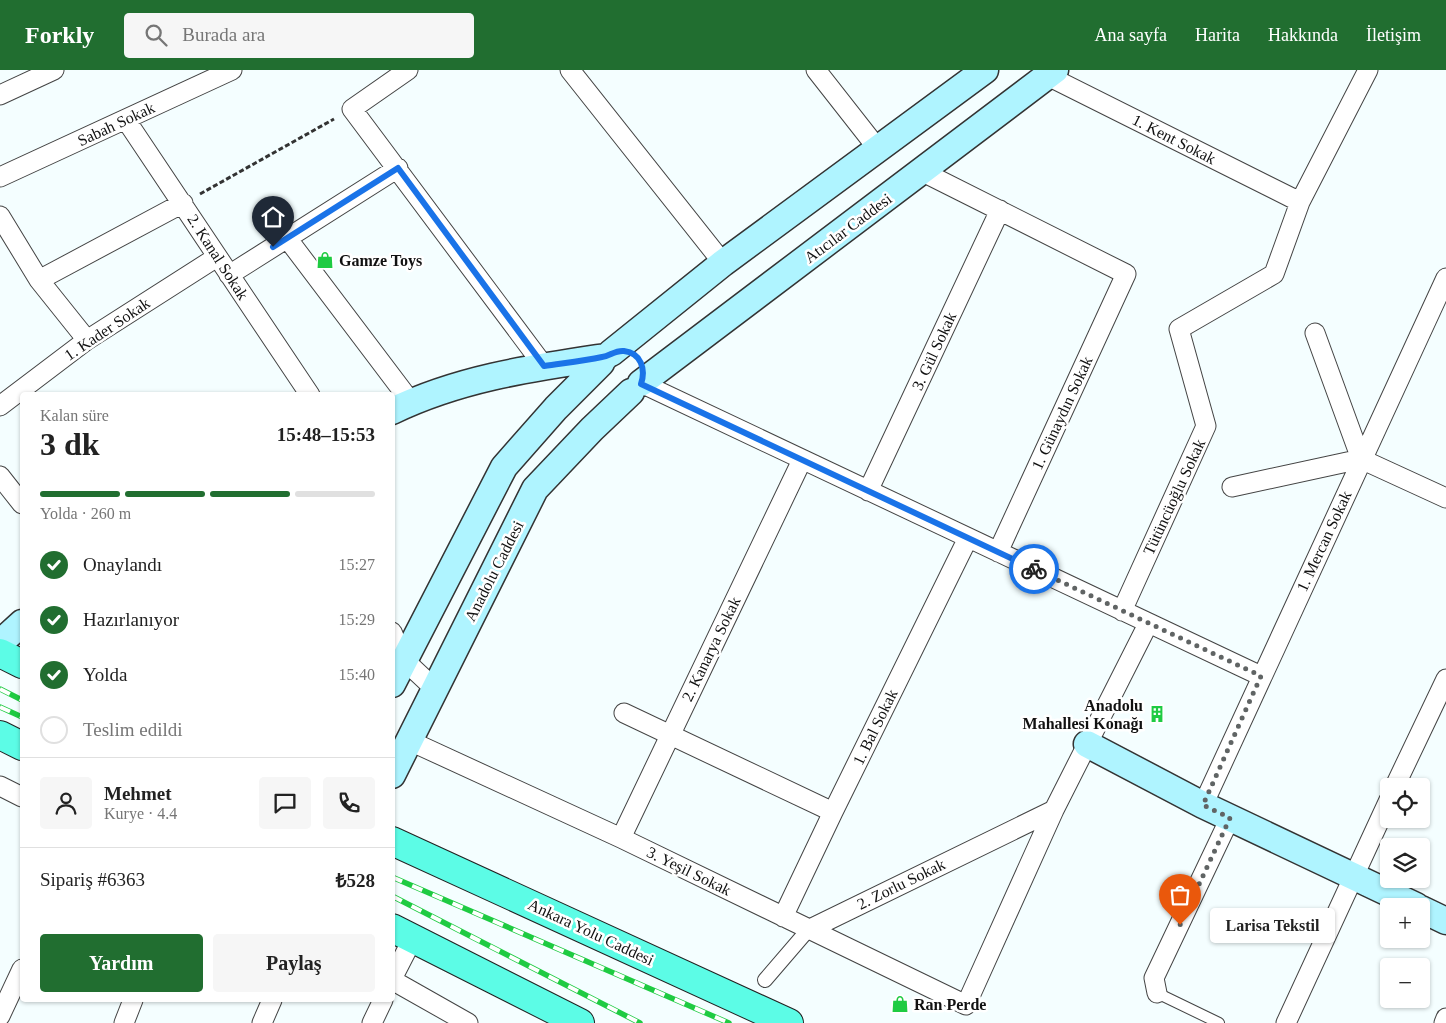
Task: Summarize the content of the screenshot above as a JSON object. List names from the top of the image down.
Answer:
{
  "streets": {
    "highway": ["Ankara Yolu Caddesi"],
    "main road": ["Atıcılar Caddesi", "Anadolu Caddesi"],
    "street": [
      "Sabah Sokak",
      "1. Kent Sokak",
      "2. Kanal Sokak",
      "1. Kader Sokak",
      "3. Gül Sokak",
      "1. Günaydın Sokak",
      "Tütüncüoğlu Sokak",
      "1. Mercan Sokak",
      "2. Kanarya Sokak",
      "1. Bal Sokak",
      "3. Yeşil Sokak",
      "2. Zorlu Sokak"
    ]
  },
  "crossings": [
    ["Sabah Sokak", "2. Kanal Sokak"],
    ["1. Kent Sokak", "Atıcılar Caddesi"],
    ["1. Kent Sokak", "Tütüncüoğlu Sokak"],
    ["Atıcılar Caddesi", "Anadolu Caddesi"],
    ["2. Kanal Sokak", "1. Kader Sokak"],
    ["3. Gül Sokak", "1. Günaydın Sokak"],
    ["Anadolu Caddesi", "3. Yeşil Sokak"],
    ["2. Kanarya Sokak", "3. Yeşil Sokak"],
    ["1. Bal Sokak", "3. Yeşil Sokak"],
    ["3. Yeşil Sokak", "2. Zorlu Sokak"]
  ],
  "places": {
    "shop": ["Gamze Toys", "Ran Perde"],
    "building": ["Anadolu Mahallesi Konağı"],
    "other": ["Larisa Tekstil"]
  },
  "page": {
    "header": "Forkly",
    "search": "Burada ara",
    "nav": [
      "Ana sayfa",
      "Harita",
      "Hakkında",
      "İletişim"
    ],
    "heading": ["3 dk", "Kalan süre", "15:48–15:53"],
    "panel": [
      "Mehmet",
      "Kurye · 4.4",
      "Sipariş #6363",
      "₺528"
    ],
    "bar": "Yolda · 260 m",
    "list": [
      ["Onaylandı", "15:27"],
      ["Hazırlanıyor", "15:29"],
      ["Yolda", "15:40"],
      "Teslim edildi"
    ],
    "map_buttons": ["+", "−"],
    "bubble": "Larisa Tekstil",
    "buttons": ["Yardım", "Paylaş"]
  }
}
